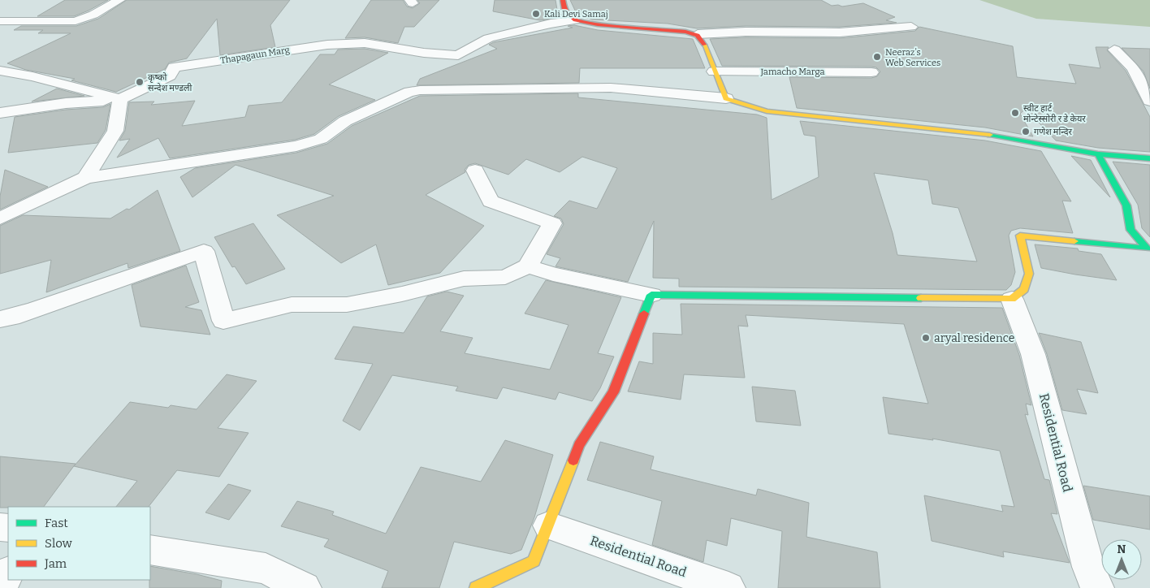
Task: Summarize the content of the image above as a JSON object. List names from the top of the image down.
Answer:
{
  "streets": {
    "street": ["Thapagaun Marg", "Jamacho Marga", "Residential Road"]
  },
  "places": [
    "Kali Devi Samaj",
    "Neeraz's Web Services",
    "कृष्को सन्देश मण्डली",
    "स्वीट हार्ट मोन्टेस्सोरी र डे केयर",
    "गणेश मन्दिर",
    "aryal residence"
  ],
  "legend": ["Fast", "Slow", "Jam"],
  "north": "top"
}
